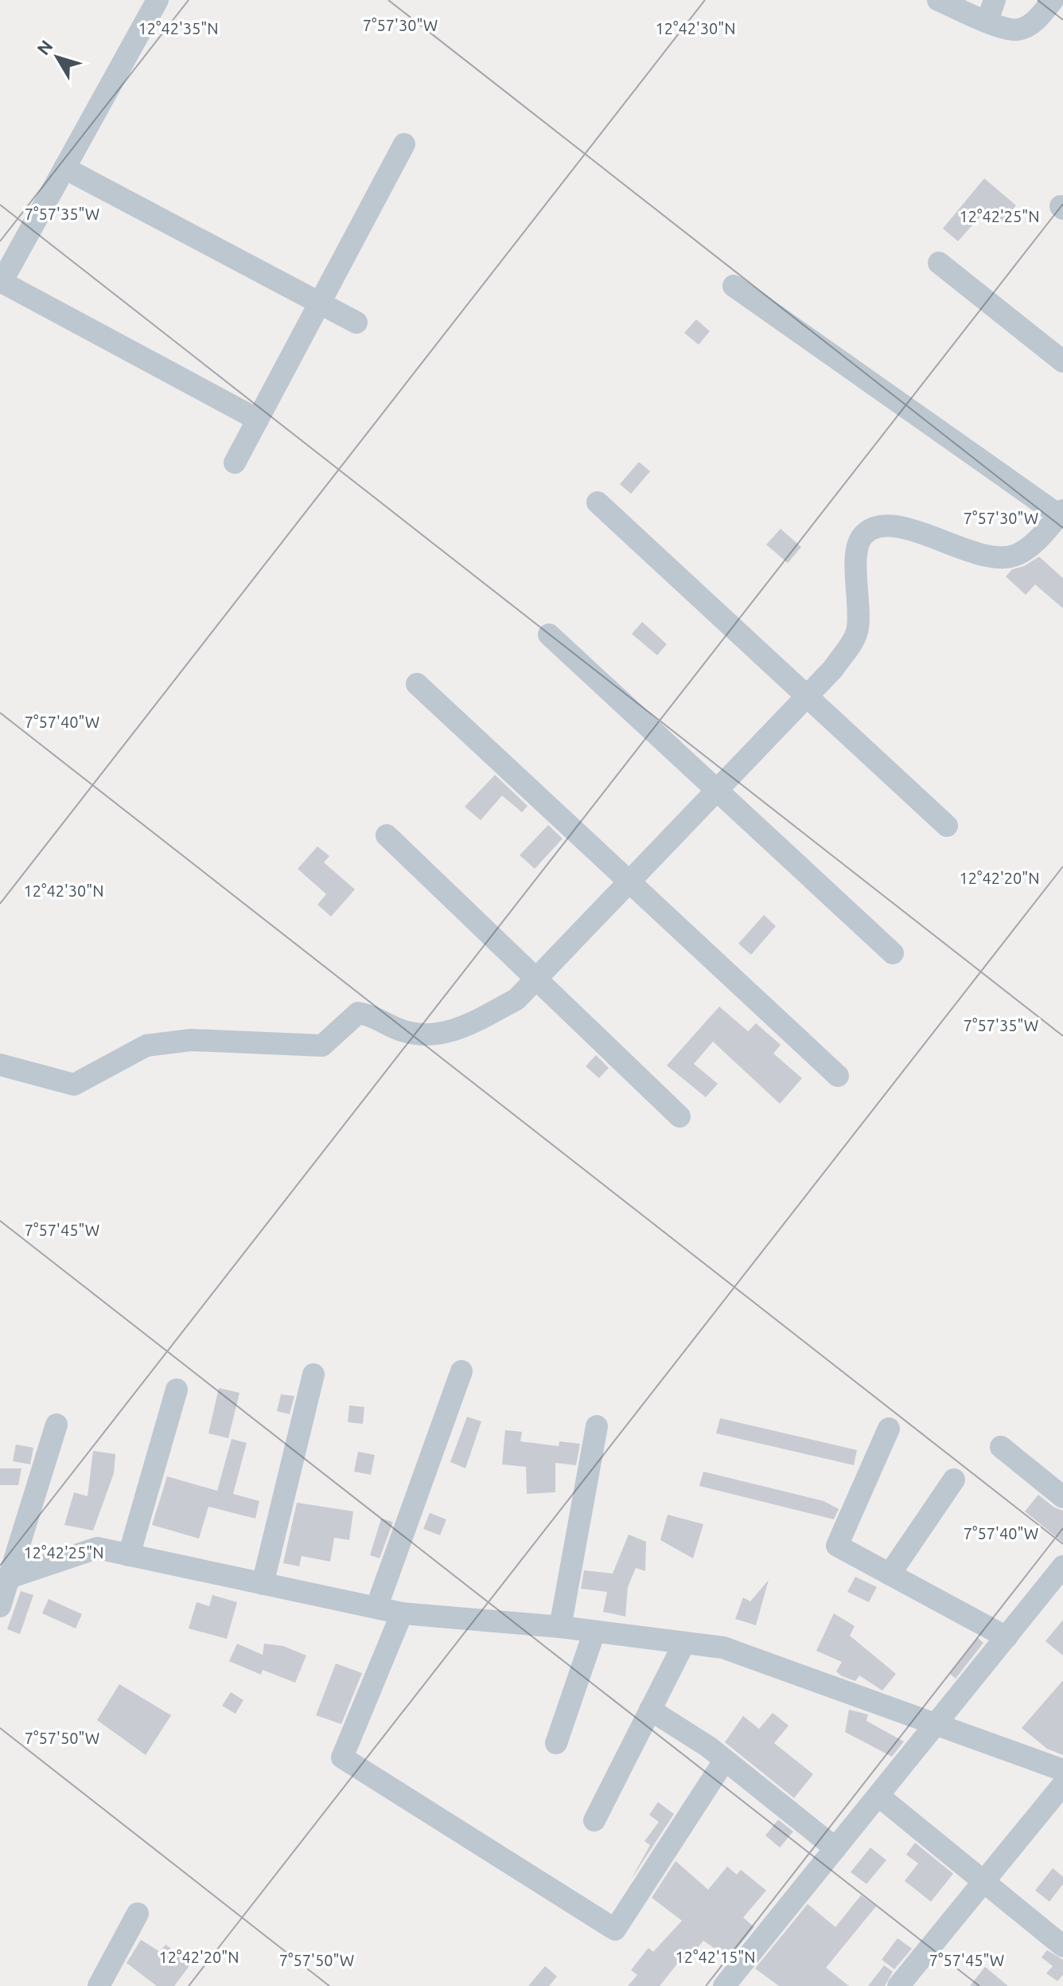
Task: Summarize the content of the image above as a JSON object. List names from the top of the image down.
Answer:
{
  "north": "top left",
  "coordinates": [
    "7°57'30\"W",
    "12°42'35\"N",
    "12°42'30\"N",
    "7°57'35\"W",
    "12°42'25\"N",
    "7°57'40\"W",
    "12°42'20\"N",
    "7°57'45\"W",
    "7°57'50\"W",
    "12°42'15\"N"
  ]
}
